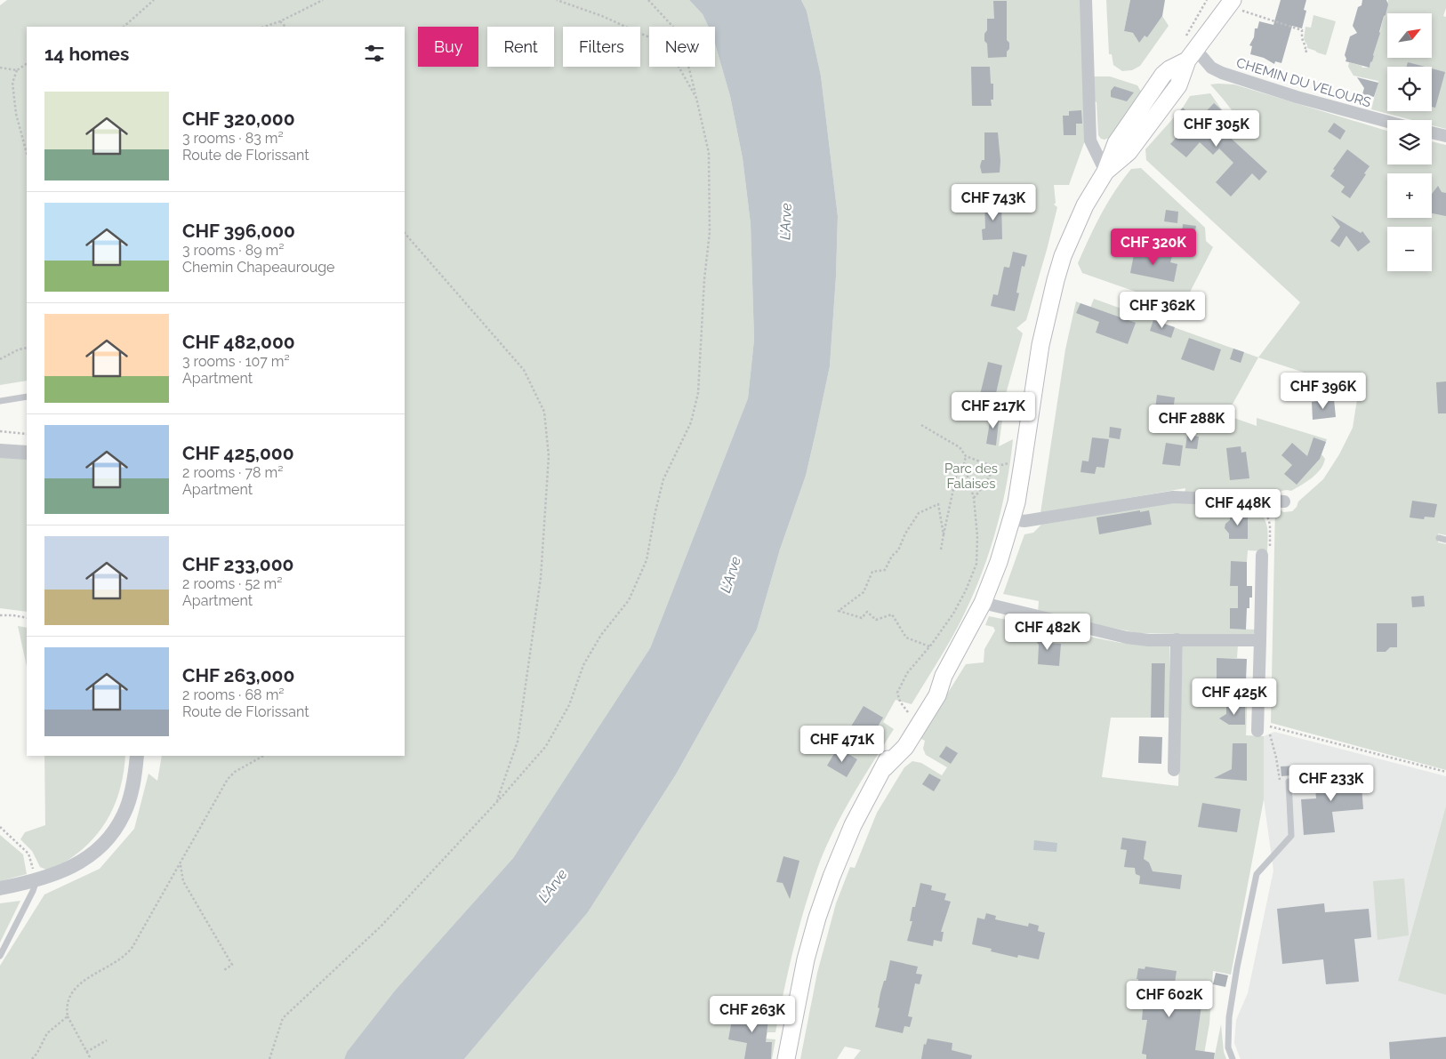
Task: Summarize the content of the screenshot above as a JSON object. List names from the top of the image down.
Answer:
{
  "streets": {
    "street": ["CHEMIN DU VELOURS"]
  },
  "water": ["L'Arve"],
  "parks": ["Parc des Falaises"],
  "north": "top right",
  "page": {
    "map_buttons": ["+", "−"],
    "chip": [
      "Buy",
      "Rent",
      "Filters",
      "New"
    ],
    "heading": "14 homes",
    "list": [
      {
        "name": "CHF 320,000",
        "note": "3 rooms · 83 m² · Route de Florissant"
      },
      {
        "name": "CHF 396,000",
        "note": "3 rooms · 89 m² · Chemin Chapeaurouge"
      },
      {
        "name": "CHF 482,000",
        "note": "3 rooms · 107 m² · Apartment"
      },
      {
        "name": "CHF 425,000",
        "note": "2 rooms · 78 m² · Apartment"
      },
      {
        "name": "CHF 233,000",
        "note": "2 rooms · 52 m² · Apartment"
      },
      {
        "name": "CHF 263,000",
        "note": "2 rooms · 68 m² · Route de Florissant"
      }
    ],
    "price": [
      "CHF 305K",
      "CHF 743K",
      "CHF 320K",
      "CHF 362K",
      "CHF 396K",
      "CHF 217K",
      "CHF 288K",
      "CHF 448K",
      "CHF 482K",
      "CHF 425K",
      "CHF 471K",
      "CHF 233K",
      "CHF 602K",
      "CHF 263K"
    ]
  }
}
